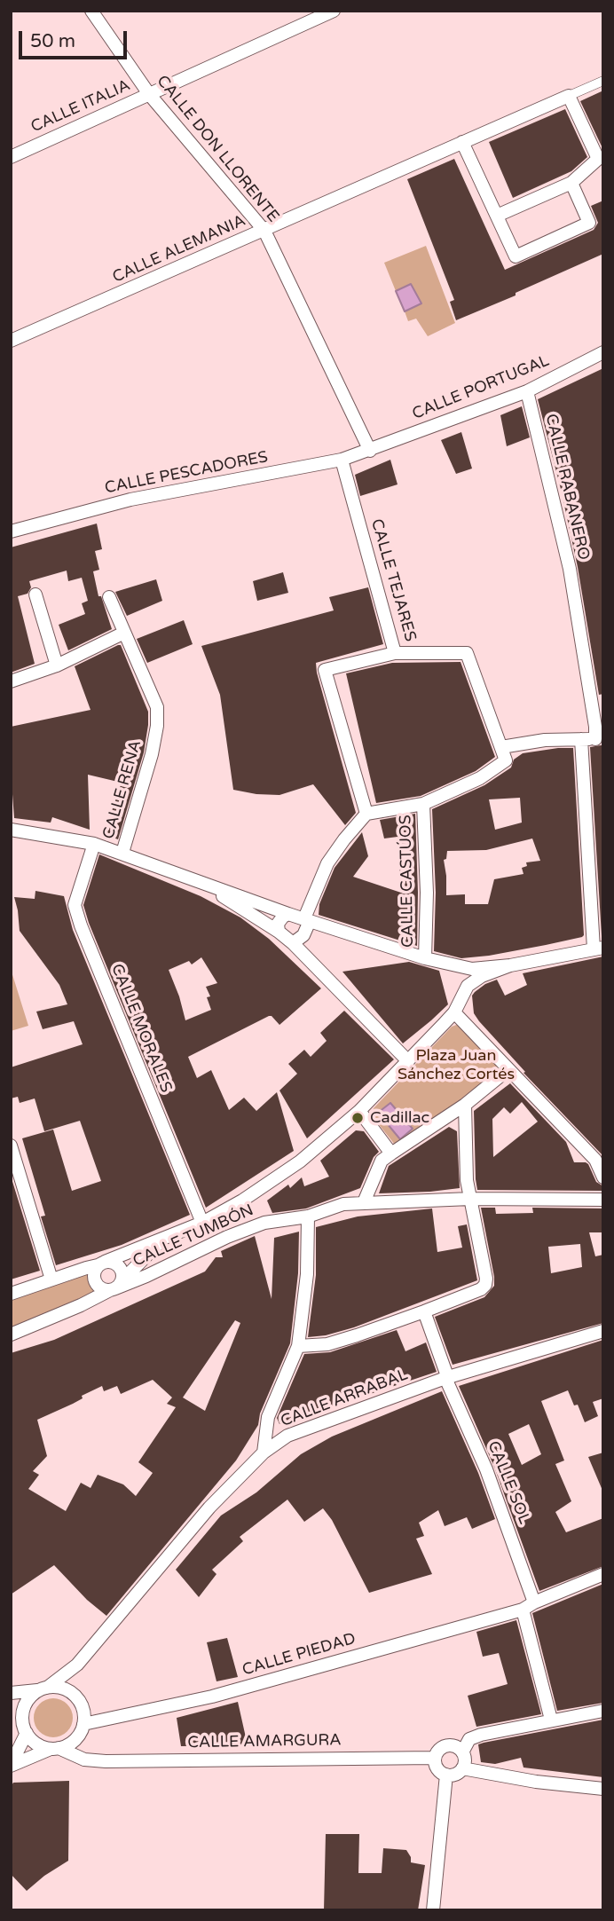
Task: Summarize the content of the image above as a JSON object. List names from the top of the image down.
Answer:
{
  "streets": {
    "street": [
      "CALLE ITALIA",
      "CALLE DON LLORENTE",
      "CALLE ALEMANIA",
      "CALLE PORTUGAL",
      "CALLE PESCADORES",
      "CALLE RABANERO",
      "CALLE TEJARES",
      "CALLE RENA",
      "CALLE CASTÚOS",
      "CALLE MORALES",
      "CALLE TUMBÓN",
      "CALLE ARRABAL",
      "CALLE SOL",
      "CALLE PIEDAD",
      "CALLE AMARGURA"
    ]
  },
  "crossings": [
    ["CALLE ITALIA", "CALLE DON LLORENTE"],
    ["CALLE DON LLORENTE", "CALLE ALEMANIA"],
    ["CALLE DON LLORENTE", "CALLE PORTUGAL"],
    ["CALLE DON LLORENTE", "CALLE PESCADORES"],
    ["CALLE PORTUGAL", "CALLE PESCADORES"],
    ["CALLE PORTUGAL", "CALLE RABANERO"],
    ["CALLE PESCADORES", "CALLE TEJARES"],
    ["CALLE ARRABAL", "CALLE SOL"],
    ["CALLE ARRABAL", "CALLE PIEDAD"],
    ["CALLE ARRABAL", "CALLE AMARGURA"],
    ["CALLE SOL", "CALLE PIEDAD"],
    ["CALLE PIEDAD", "CALLE AMARGURA"]
  ],
  "parks": ["Plaza Juan Sánchez Cortés"],
  "places": ["Cadillac"],
  "scale_bar": "50 m"
}
